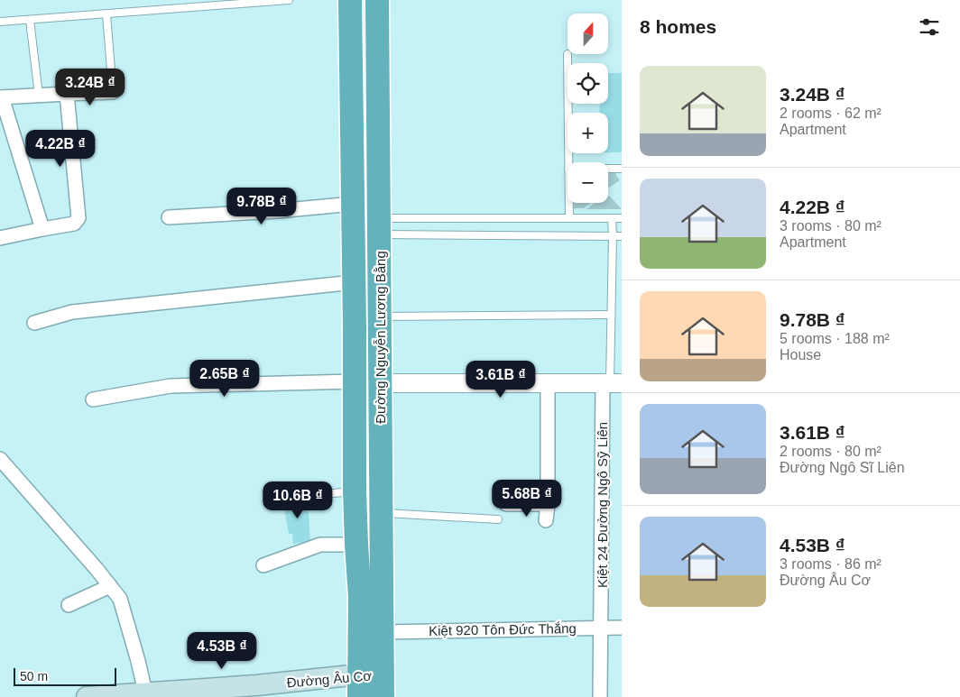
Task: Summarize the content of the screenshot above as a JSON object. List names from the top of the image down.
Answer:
{
  "streets": {
    "highway": ["Đường Nguyễn Lương Bằng"],
    "main road": ["Đường Âu Cơ"],
    "street": ["Kiệt 24 Đường Ngô Sỹ Liên", "Kiệt 920 Tôn Đức Thắng"]
  },
  "crossings": [
    ["Đường Nguyễn Lương Bằng", "Kiệt 920 Tôn Đức Thắng"],
    ["Đường Nguyễn Lương Bằng", "Đường Âu Cơ"],
    ["Kiệt 24 Đường Ngô Sỹ Liên", "Kiệt 920 Tôn Đức Thắng"]
  ],
  "scale_bar": "50 m",
  "north": "top",
  "page": {
    "heading": "8 homes",
    "map_buttons": ["+", "−"],
    "list": [
      {
        "name": "3.24B ₫",
        "note": "2 rooms · 62 m² · Apartment"
      },
      {
        "name": "4.22B ₫",
        "note": "3 rooms · 80 m² · Apartment"
      },
      {
        "name": "9.78B ₫",
        "note": "5 rooms · 188 m² · House"
      },
      {
        "name": "3.61B ₫",
        "note": "2 rooms · 80 m² · Đường Ngô Sĩ Liên"
      },
      {
        "name": "4.53B ₫",
        "note": "3 rooms · 86 m² · Đường Âu Cơ"
      }
    ],
    "price": [
      "3.24B ₫",
      "4.22B ₫",
      "9.78B ₫",
      "2.65B ₫",
      "3.61B ₫",
      "5.68B ₫",
      "10.6B ₫",
      "4.53B ₫"
    ],
    "scale": "50 m"
  }
}
